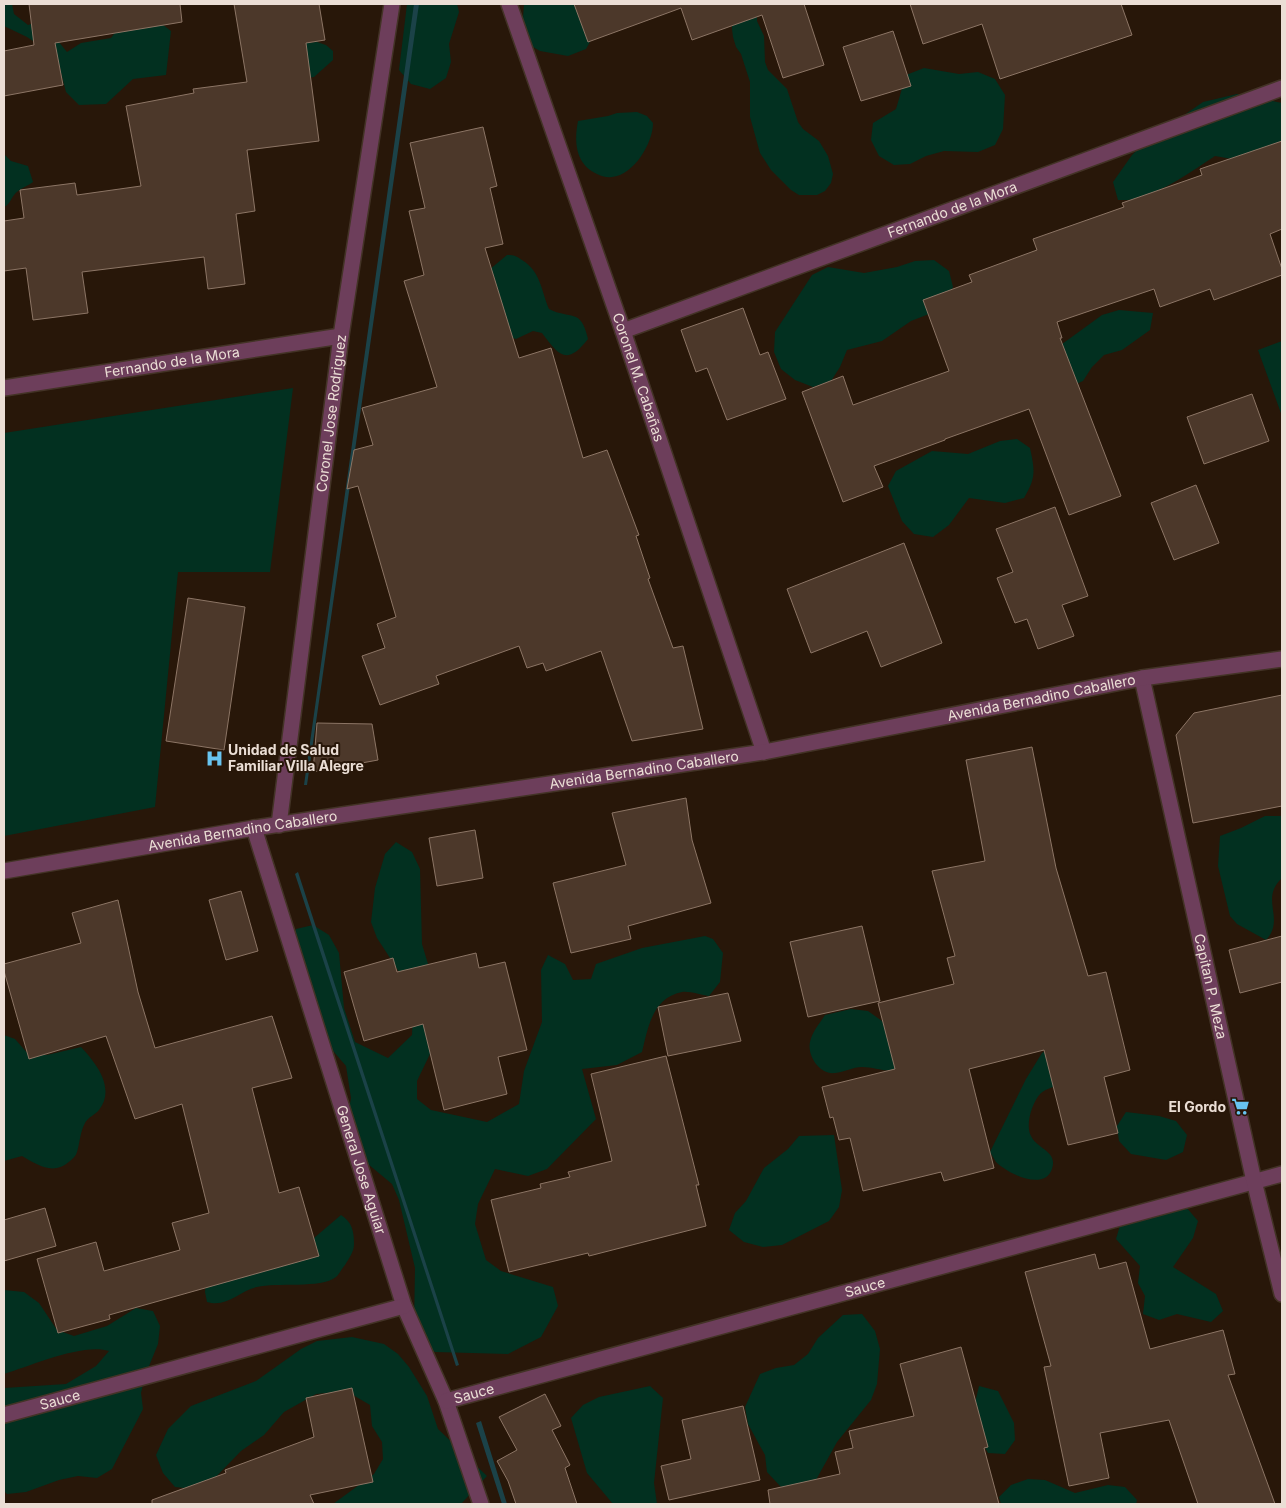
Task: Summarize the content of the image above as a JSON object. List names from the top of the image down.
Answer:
{
  "streets": {
    "street": [
      "Fernando de la Mora",
      "Coronel M. Cabañas",
      "Coronel Jose Rodriguez",
      "Avenida Bernadino Caballero",
      "Capitan P. Meza",
      "General Jose Aguiar",
      "Sauce"
    ]
  },
  "crossings": [
    ["Fernando de la Mora", "Coronel M. Cabañas"],
    ["Fernando de la Mora", "Coronel Jose Rodriguez"],
    ["Coronel M. Cabañas", "Avenida Bernadino Caballero"],
    ["Coronel Jose Rodriguez", "Avenida Bernadino Caballero"],
    ["Avenida Bernadino Caballero", "Capitan P. Meza"],
    ["Avenida Bernadino Caballero", "General Jose Aguiar"],
    ["Capitan P. Meza", "Sauce"],
    ["General Jose Aguiar", "Sauce"]
  ],
  "places": {
    "hospital": ["Unidad de Salud Familiar Villa Alegre"],
    "supermarket": ["El Gordo"]
  }
}
